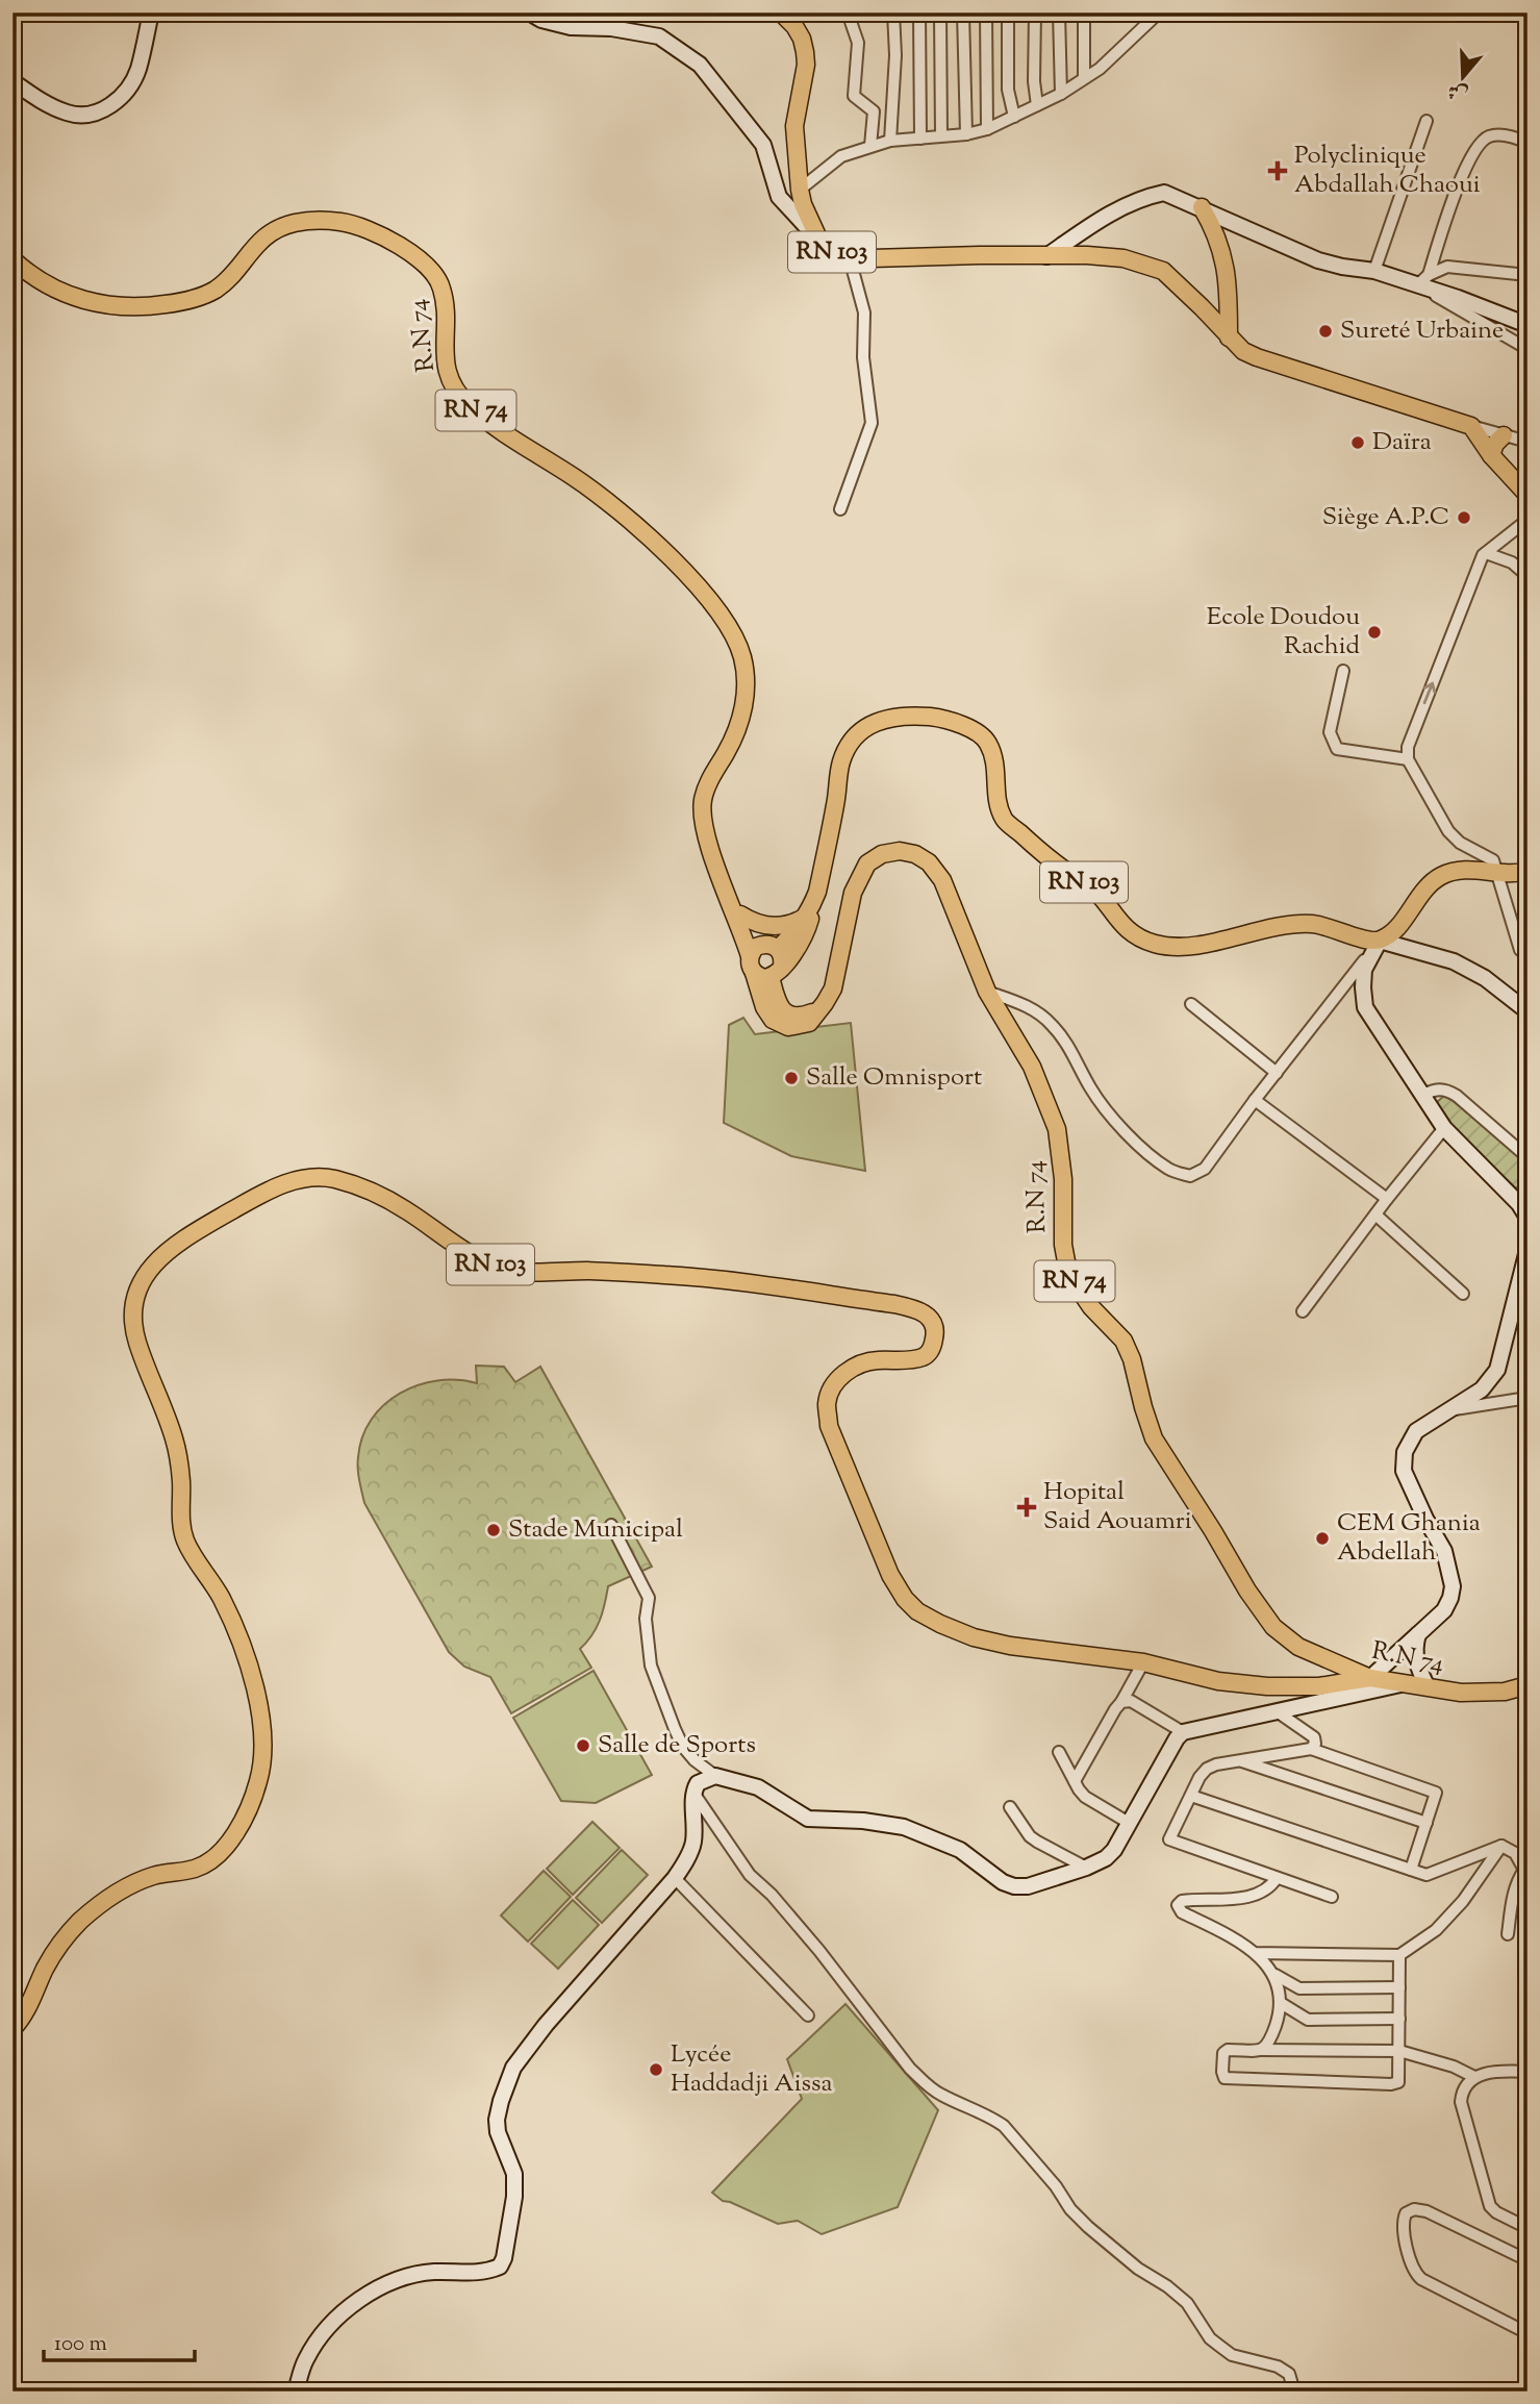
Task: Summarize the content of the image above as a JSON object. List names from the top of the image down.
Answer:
{
  "streets": {
    "main road": ["RN 103", "R.N 74", "RN 74"]
  },
  "crossings": [
    ["RN 103", "R.N 74"]
  ],
  "places": {
    "health": ["Polyclinique Abdallah Chaoui", "Hopital Said Aouamri"],
    "other": [
      "Sureté Urbaine",
      "Daïra",
      "Siège A.P.C",
      "Ecole Doudou Rachid",
      "Salle Omnisport",
      "Stade Municipal",
      "CEM Ghania Abdellah",
      "Salle de Sports",
      "Lycée Haddadji Aissa"
    ]
  },
  "scale_bar": "100 m",
  "north": "bottom"
}
